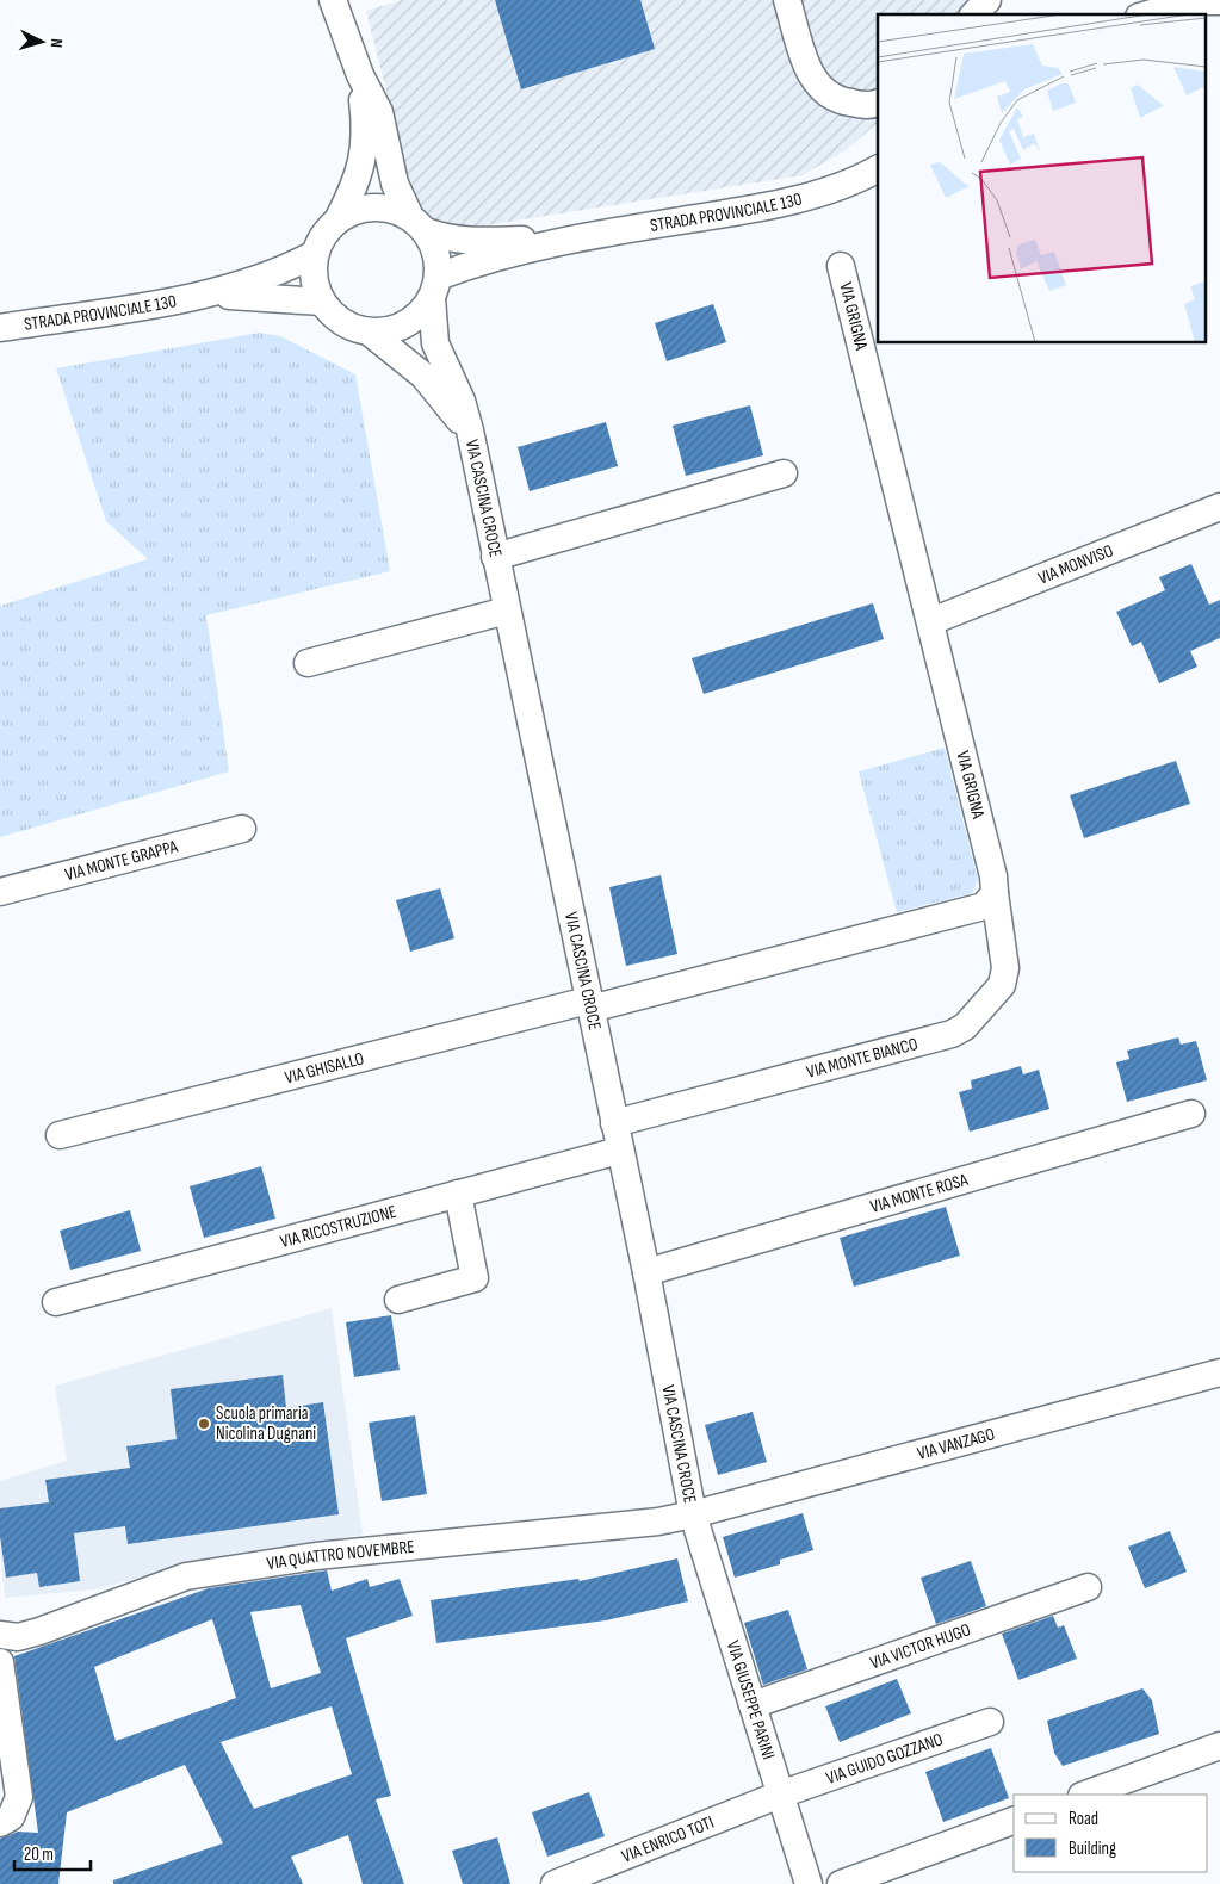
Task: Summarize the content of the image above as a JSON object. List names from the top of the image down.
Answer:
{
  "streets": {
    "street": [
      "STRADA PROVINCIALE 130",
      "VIA GRIGNA",
      "VIA CASCINA CROCE",
      "VIA MONVISO",
      "VIA MONTE GRAPPA",
      "VIA MONTE BIANCO",
      "VIA GHISALLO",
      "VIA MONTE ROSA",
      "VIA RICOSTRUZIONE",
      "VIA VANZAGO",
      "VIA QUATTRO NOVEMBRE",
      "VIA VICTOR HUGO",
      "VIA GIUSEPPE PARINI",
      "VIA GUIDO GOZZANO",
      "VIA ENRICO TOTI"
    ]
  },
  "crossings": [
    ["STRADA PROVINCIALE 130", "VIA CASCINA CROCE"],
    ["VIA GRIGNA", "VIA MONVISO"],
    ["VIA GRIGNA", "VIA MONTE BIANCO"],
    ["VIA CASCINA CROCE", "VIA MONTE BIANCO"],
    ["VIA CASCINA CROCE", "VIA GHISALLO"],
    ["VIA CASCINA CROCE", "VIA MONTE ROSA"],
    ["VIA CASCINA CROCE", "VIA RICOSTRUZIONE"],
    ["VIA CASCINA CROCE", "VIA VANZAGO"],
    ["VIA CASCINA CROCE", "VIA QUATTRO NOVEMBRE"],
    ["VIA CASCINA CROCE", "VIA GIUSEPPE PARINI"],
    ["VIA VANZAGO", "VIA QUATTRO NOVEMBRE"],
    ["VIA VANZAGO", "VIA GIUSEPPE PARINI"],
    ["VIA QUATTRO NOVEMBRE", "VIA GIUSEPPE PARINI"],
    ["VIA VICTOR HUGO", "VIA GIUSEPPE PARINI"],
    ["VIA GIUSEPPE PARINI", "VIA GUIDO GOZZANO"],
    ["VIA GIUSEPPE PARINI", "VIA ENRICO TOTI"],
    ["VIA GUIDO GOZZANO", "VIA ENRICO TOTI"]
  ],
  "places": ["Scuola primaria Nicolina Dugnani"],
  "legend": ["Road", "Building"],
  "scale_bar": "20 m",
  "north": "right"
}
